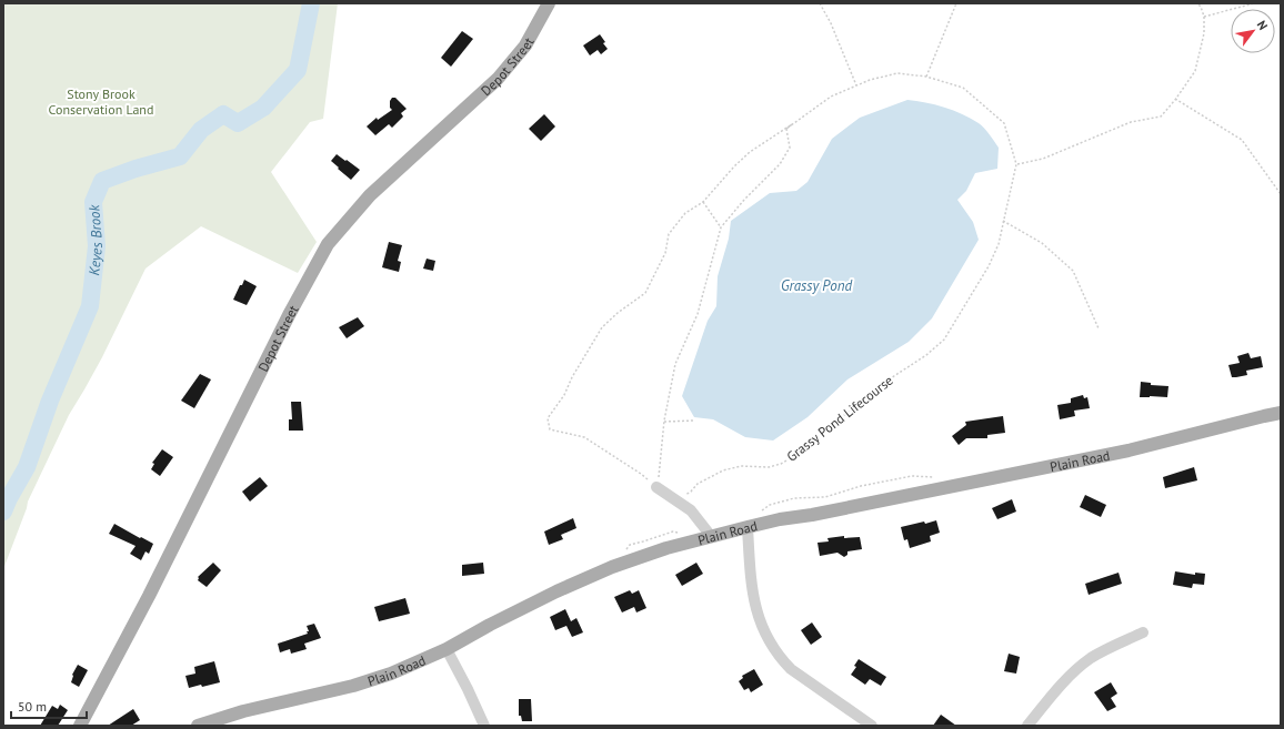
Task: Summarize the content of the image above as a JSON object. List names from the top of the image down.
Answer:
{
  "streets": {
    "main road": ["Depot Street", "Plain Road"],
    "path": ["Grassy Pond Lifecourse"]
  },
  "water": ["Keyes Brook", "Grassy Pond"],
  "parks": ["Stony Brook Conservation Land"],
  "scale_bar": "50 m",
  "north": "top right"
}
